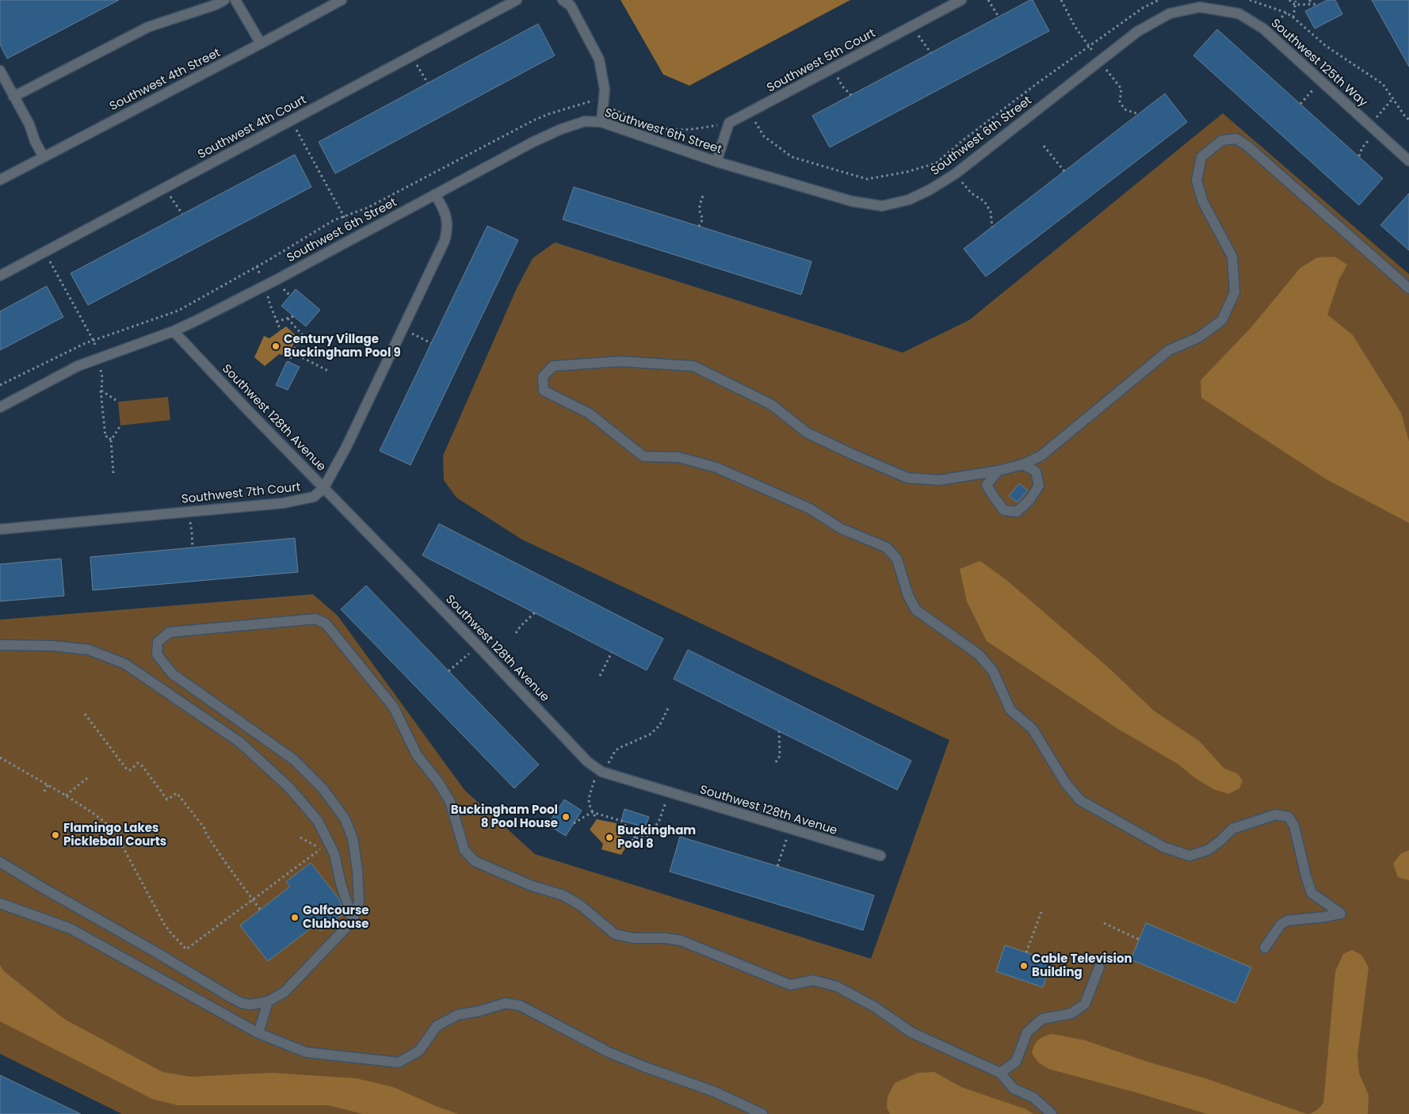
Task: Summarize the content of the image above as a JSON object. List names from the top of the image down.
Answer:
{
  "streets": {
    "street": [
      "Southwest 5th Court",
      "Southwest 125th Way",
      "Southwest 4th Street",
      "Southwest 4th Court",
      "Southwest 6th Street",
      "Southwest 128th Avenue",
      "Southwest 7th Court"
    ]
  },
  "crossings": [
    ["Southwest 5th Court", "Southwest 6th Street"],
    ["Southwest 125th Way", "Southwest 6th Street"],
    ["Southwest 6th Street", "Southwest 128th Avenue"],
    ["Southwest 6th Street", "Southwest 7th Court"],
    ["Southwest 128th Avenue", "Southwest 7th Court"]
  ],
  "places": [
    "Century Village Buckingham Pool 9",
    "Buckingham Pool 8 Pool House",
    "Flamingo Lakes Pickleball Courts",
    "Buckingham Pool 8",
    "Golfcourse Clubhouse",
    "Cable Television Building"
  ]
}
